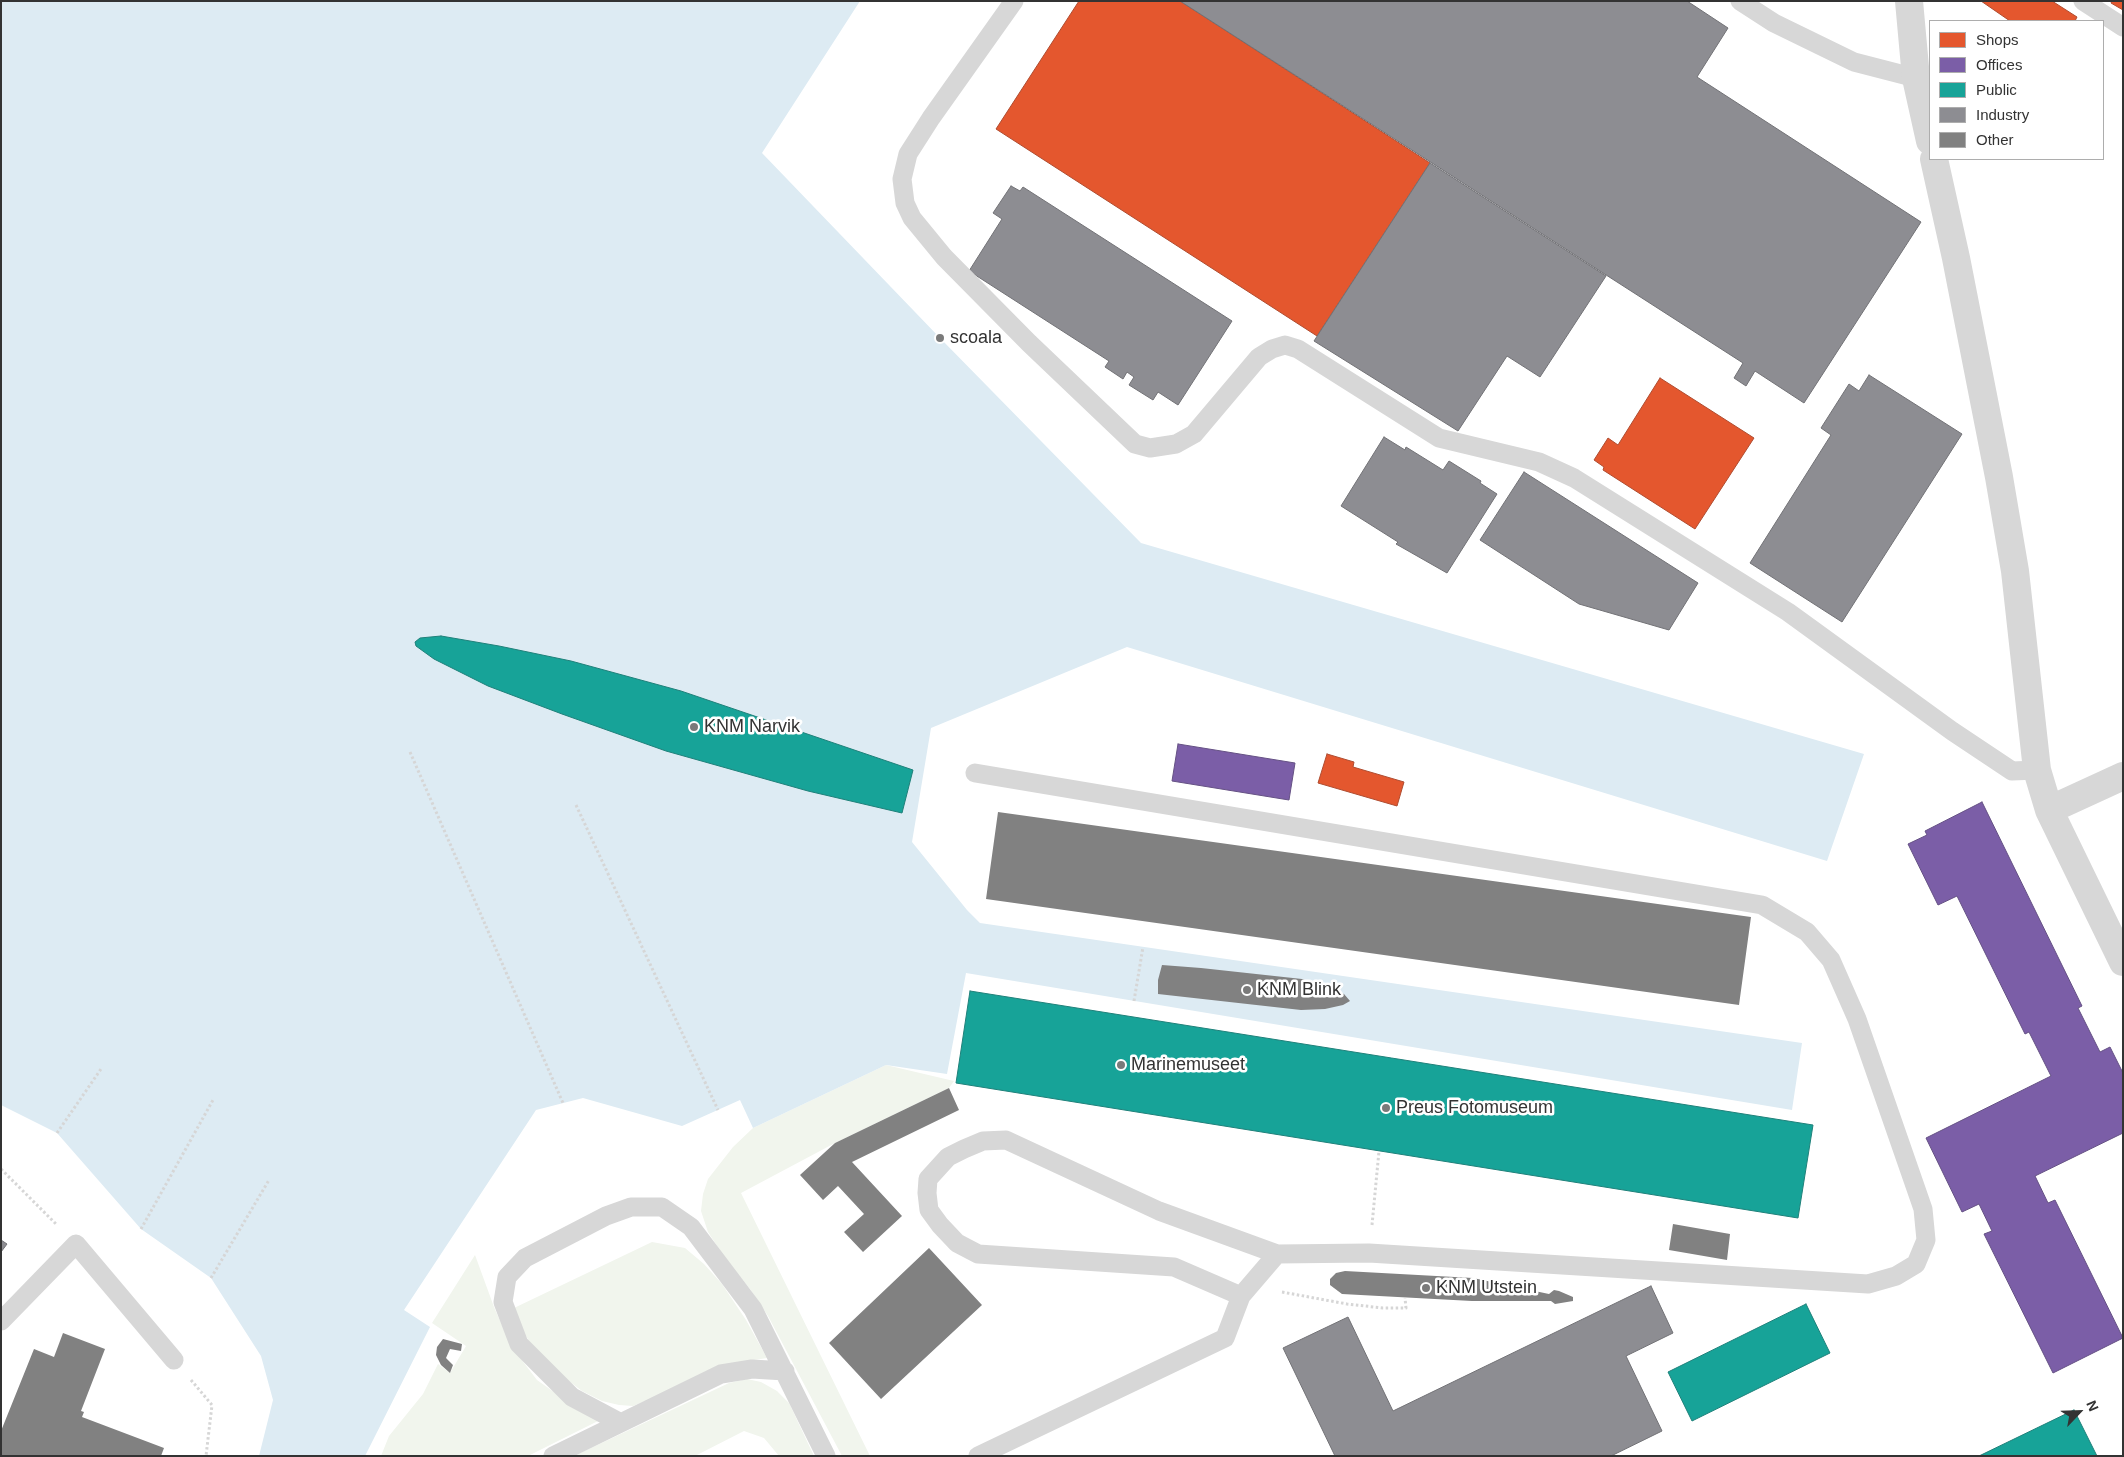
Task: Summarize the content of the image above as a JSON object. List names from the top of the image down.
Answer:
{
  "places": [
    "scoala",
    "KNM Narvik",
    "KNM Blink",
    "Marinemuseet",
    "Preus Fotomuseum",
    "KNM Utstein"
  ],
  "legend": [
    "Shops",
    "Offices",
    "Public",
    "Industry",
    "Other"
  ],
  "north": "top right"
}
